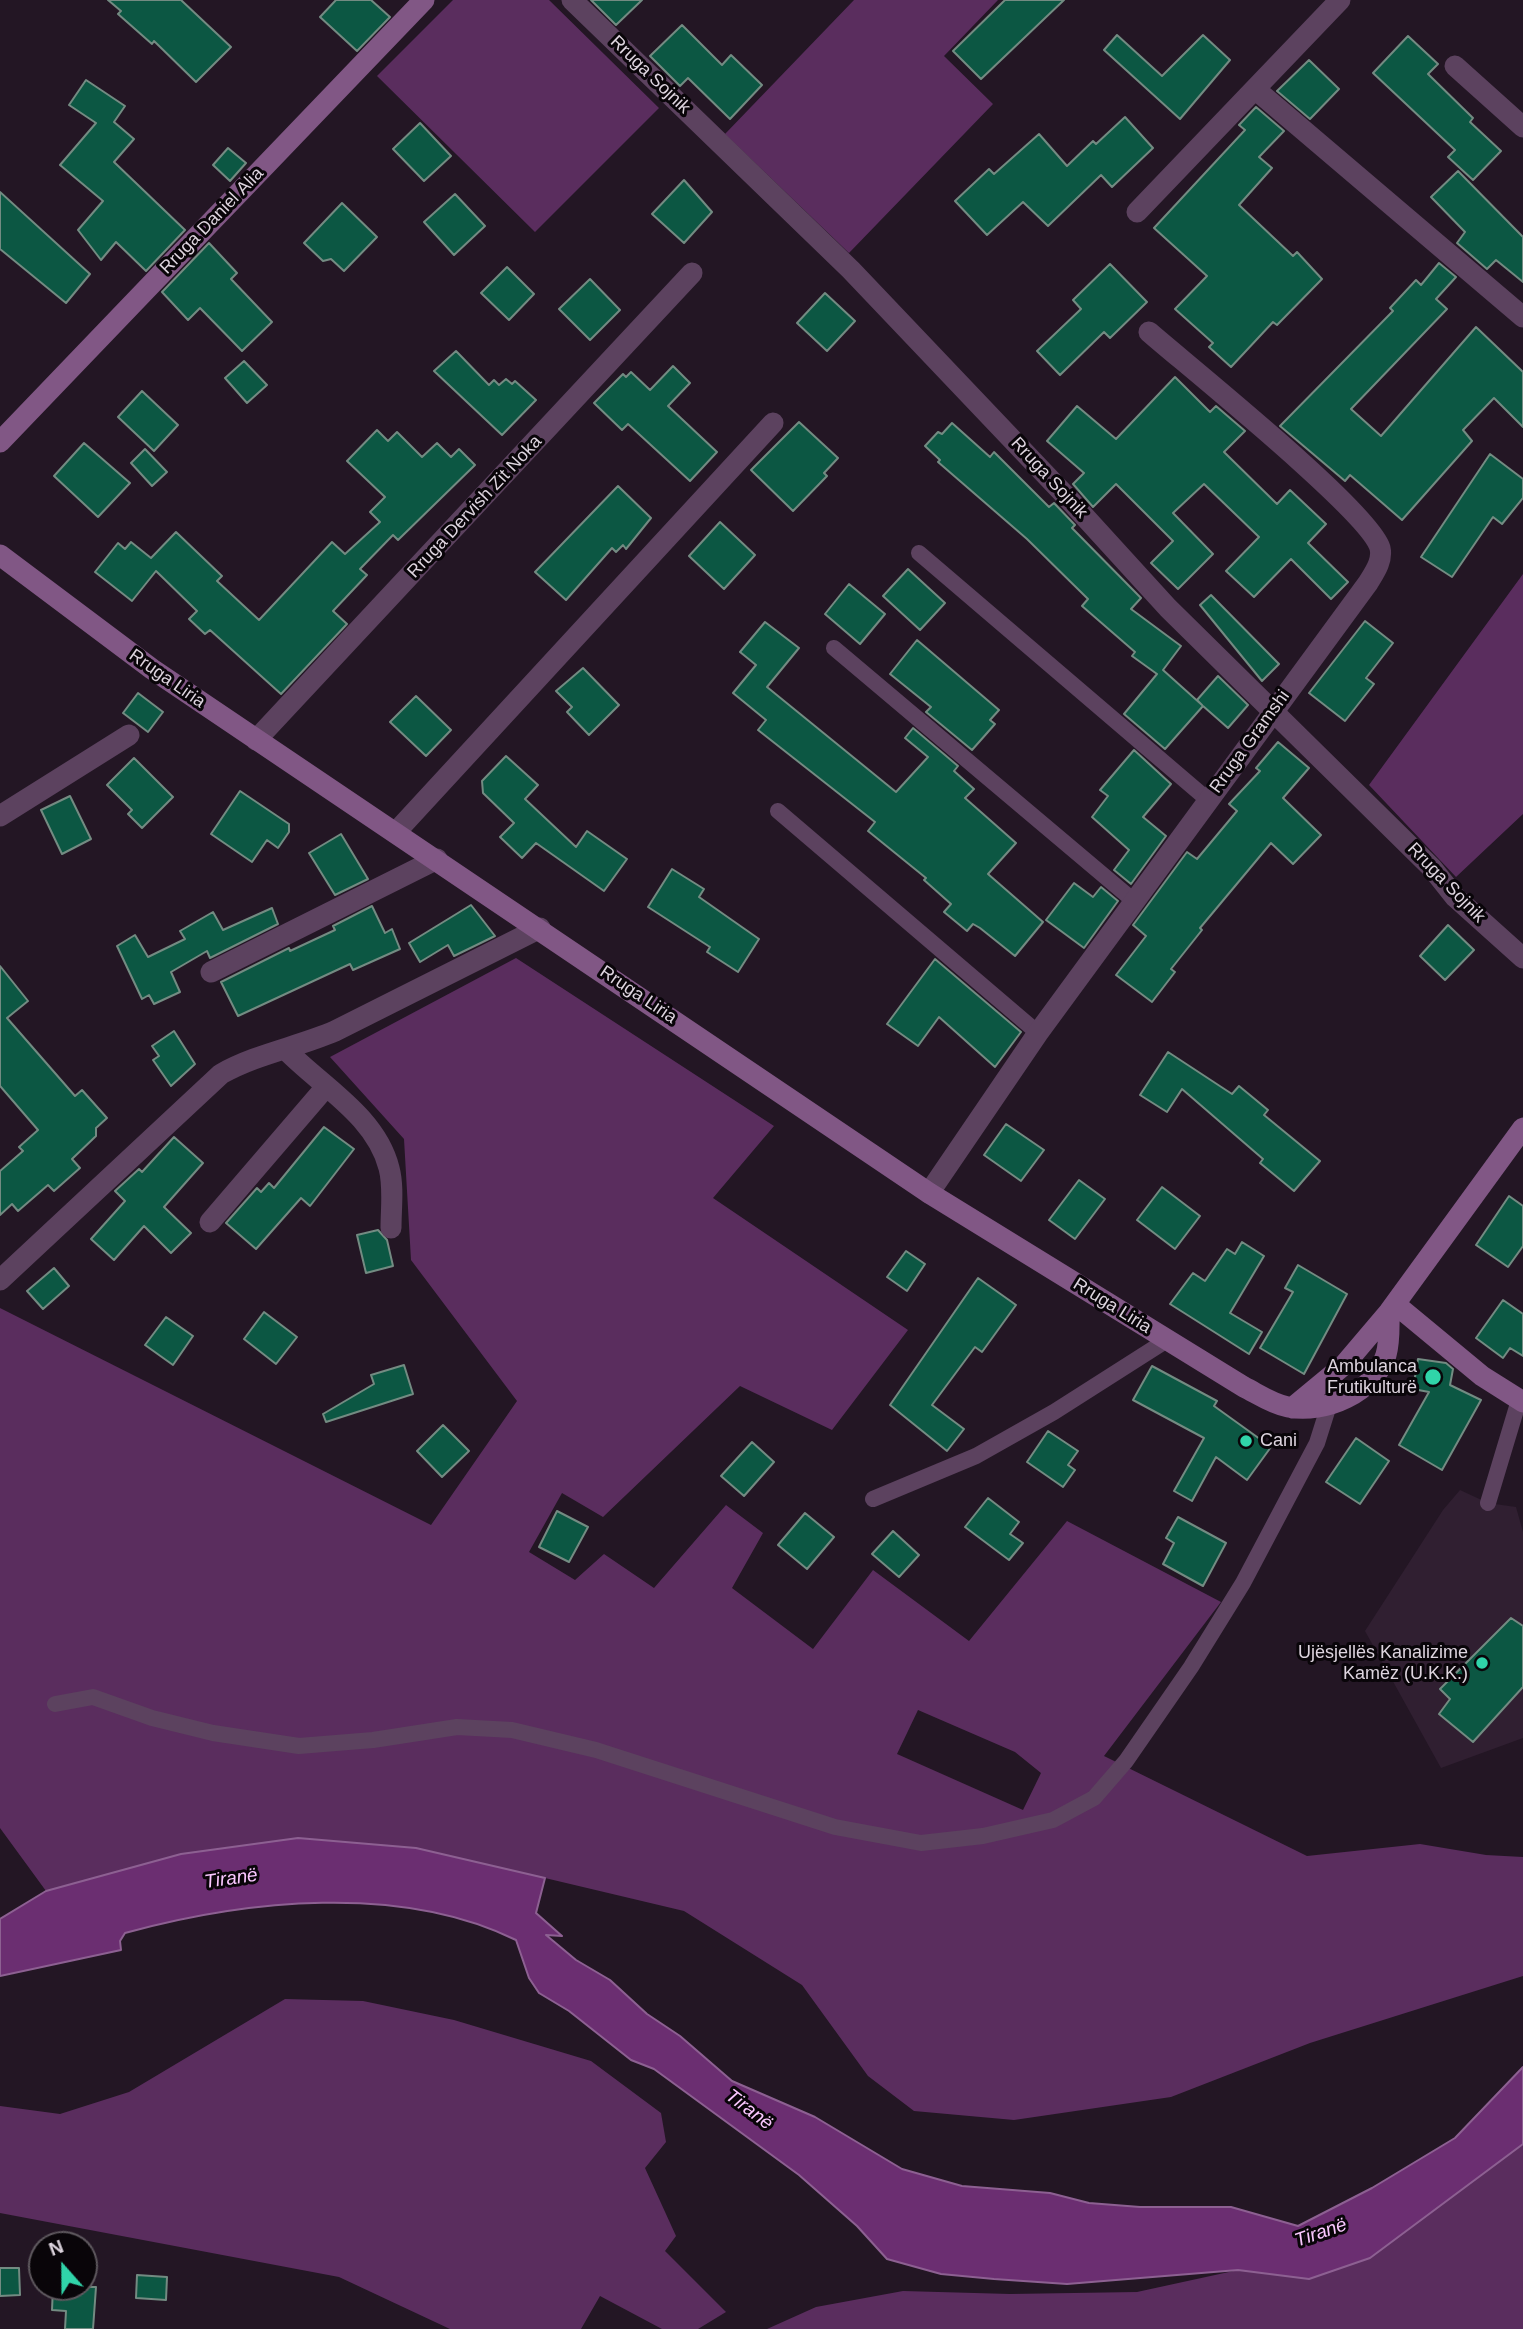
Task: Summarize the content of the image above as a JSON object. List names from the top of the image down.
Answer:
{
  "streets": {
    "main road": ["Rruga Daniel Alia", "Rruga Liria"],
    "street": ["Rruga Sojnik", "Rruga Dervish Zit Noka", "Rruga Gramshi"]
  },
  "crossings": [
    ["Rruga Sojnik", "Rruga Gramshi"],
    ["Rruga Dervish Zit Noka", "Rruga Liria"],
    ["Rruga Liria", "Rruga Gramshi"]
  ],
  "water": ["Tiranë"],
  "places": ["Ambulanca Frutikulturë", "Cani", "Ujësjellës Kanalizime Kamëz (U.K.K.)"],
  "north": "top"
}
